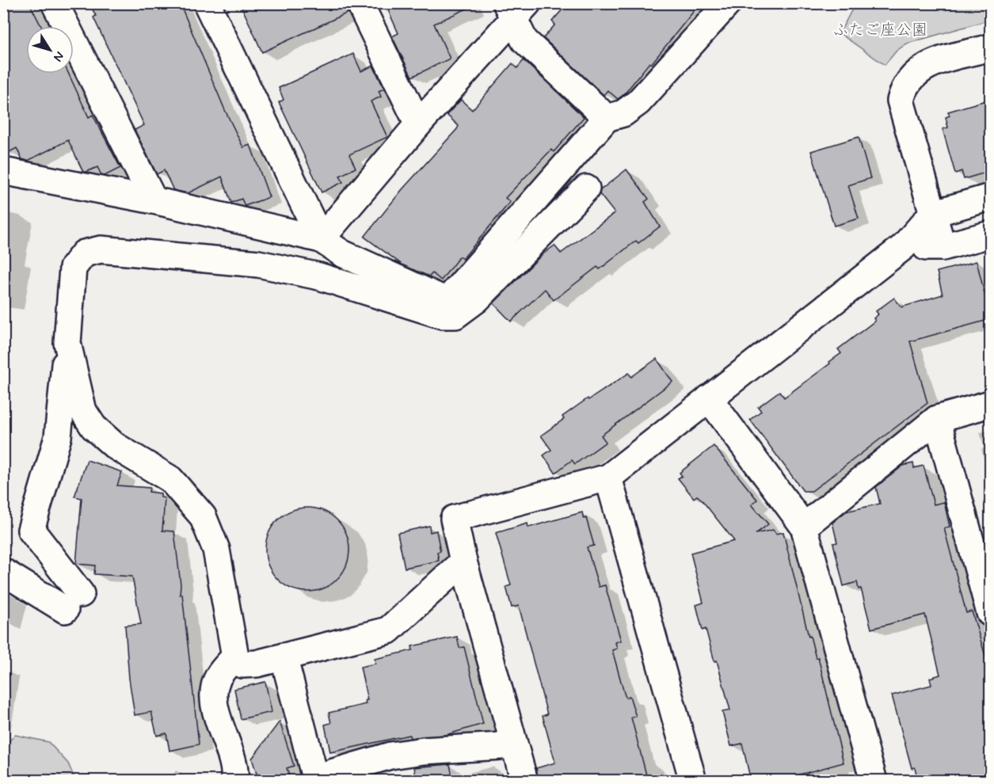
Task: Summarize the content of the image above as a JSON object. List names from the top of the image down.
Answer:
{
  "parks": ["ふたご座公園"],
  "north": "bottom right"
}
